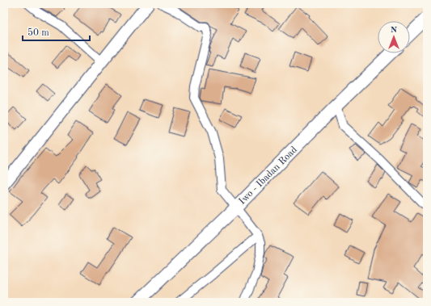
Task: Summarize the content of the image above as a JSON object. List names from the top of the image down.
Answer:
{
  "streets": {
    "main road": ["Iwo - Ibadan Road"]
  },
  "scale_bar": "50 m",
  "north": "top"
}
